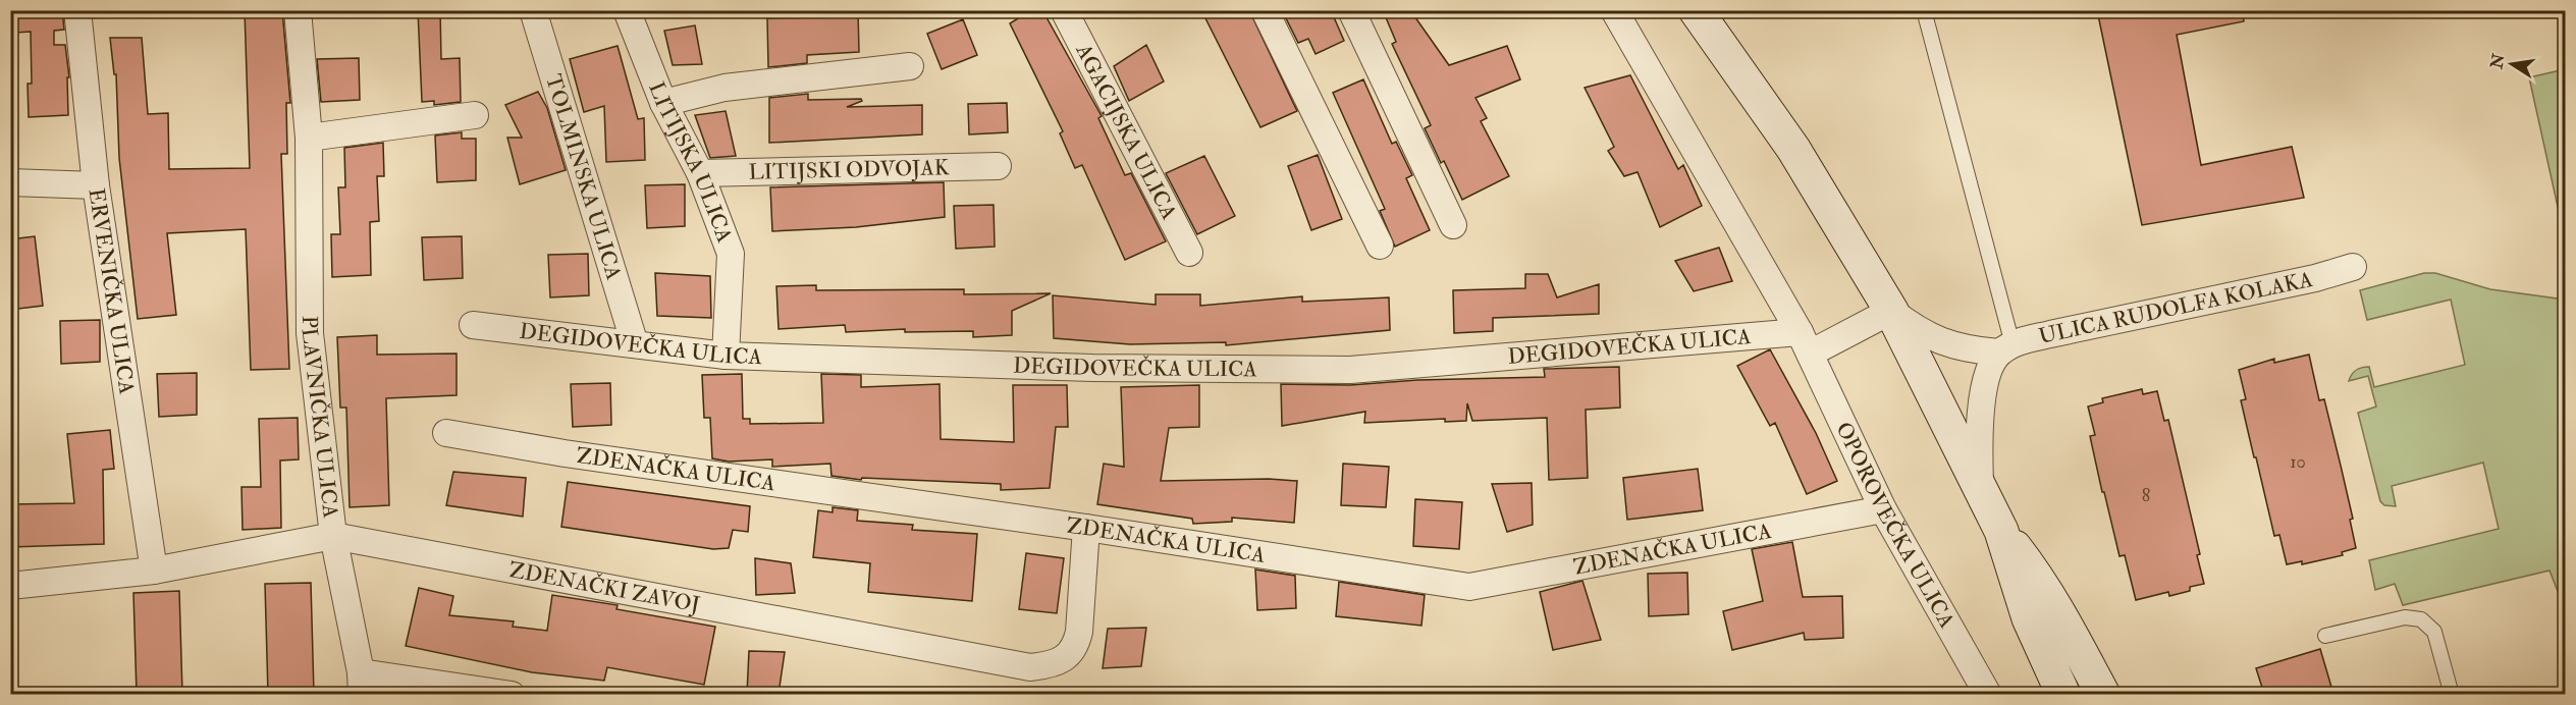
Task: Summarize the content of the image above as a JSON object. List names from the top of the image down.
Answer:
{
  "streets": {
    "main road": ["ULICA RUDOLFA KOLAKA"],
    "street": [
      "AGACIJSKA ULICA",
      "LITIJSKA ULICA",
      "LITIJSKI ODVOJAK",
      "TOLMINSKA ULICA",
      "ERVENIČKA ULICA",
      "DEGIDOVEČKA ULICA",
      "PLAVNIČKA ULICA",
      "ZDENAČKA ULICA",
      "OPOROVEČKA ULICA",
      "ZDENAČKI ZAVOJ"
    ]
  },
  "crossings": [
    ["LITIJSKA ULICA", "LITIJSKI ODVOJAK"],
    ["LITIJSKA ULICA", "DEGIDOVEČKA ULICA"],
    ["TOLMINSKA ULICA", "DEGIDOVEČKA ULICA"],
    ["ERVENIČKA ULICA", "ZDENAČKI ZAVOJ"],
    ["DEGIDOVEČKA ULICA", "OPOROVEČKA ULICA"],
    ["PLAVNIČKA ULICA", "ZDENAČKI ZAVOJ"],
    ["ZDENAČKA ULICA", "OPOROVEČKA ULICA"],
    ["ZDENAČKA ULICA", "ZDENAČKI ZAVOJ"]
  ],
  "house_numbers": ["10", "8"],
  "north": "left"
}
